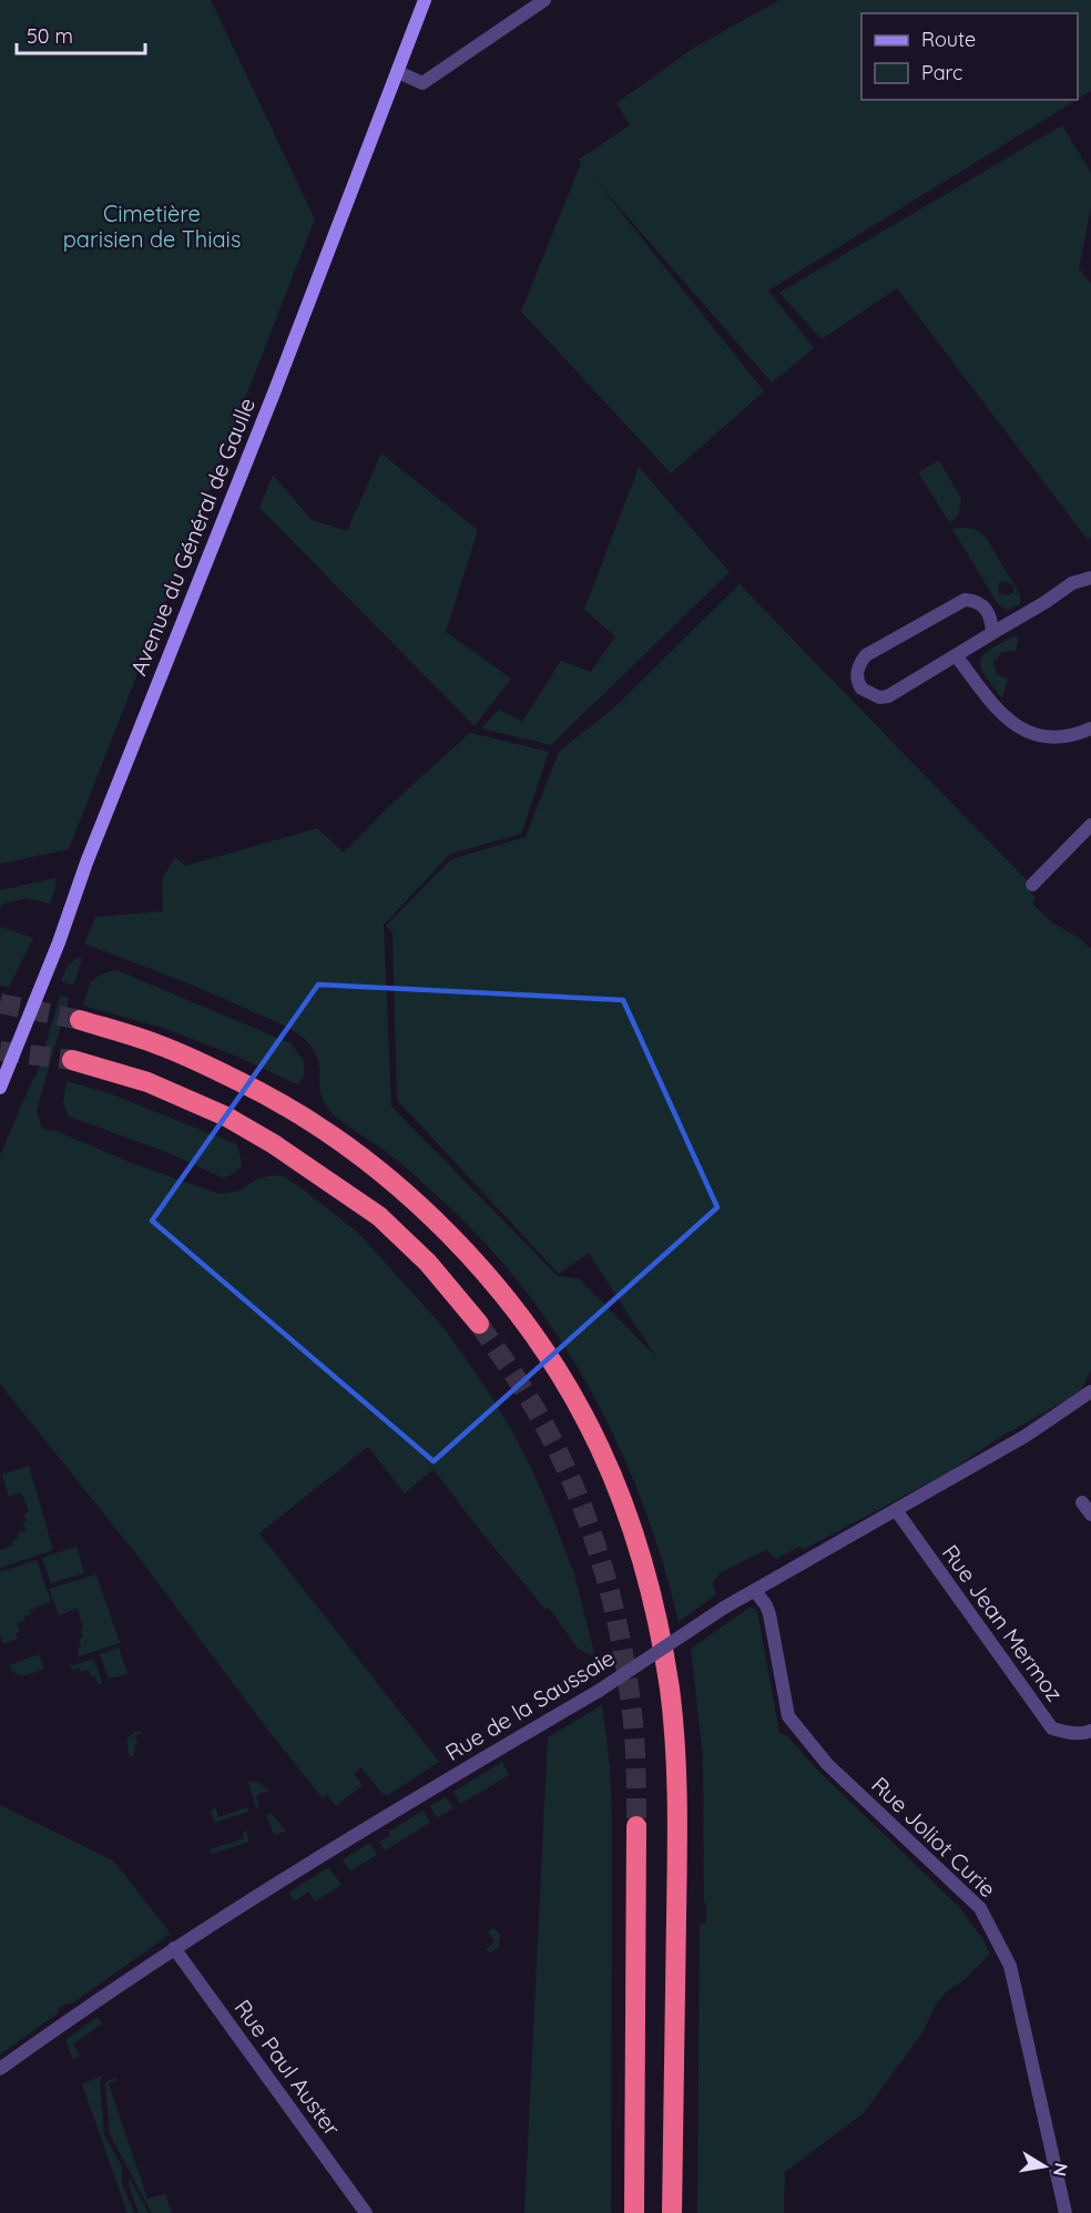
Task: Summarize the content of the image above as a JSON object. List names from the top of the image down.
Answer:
{
  "streets": {
    "main road": ["Avenue du Général de Gaulle"],
    "street": [
      "Rue Jean Mermoz",
      "Rue de la Saussaie",
      "Rue Joliot Curie",
      "Rue Paul Auster"
    ]
  },
  "crossings": [
    ["Rue Jean Mermoz", "Rue de la Saussaie"],
    ["Rue de la Saussaie", "Rue Joliot Curie"],
    ["Rue de la Saussaie", "Rue Paul Auster"]
  ],
  "parks": ["Cimetière parisien de Thiais"],
  "legend": ["Route", "Parc"],
  "scale_bar": "50 m",
  "north": "right"
}
